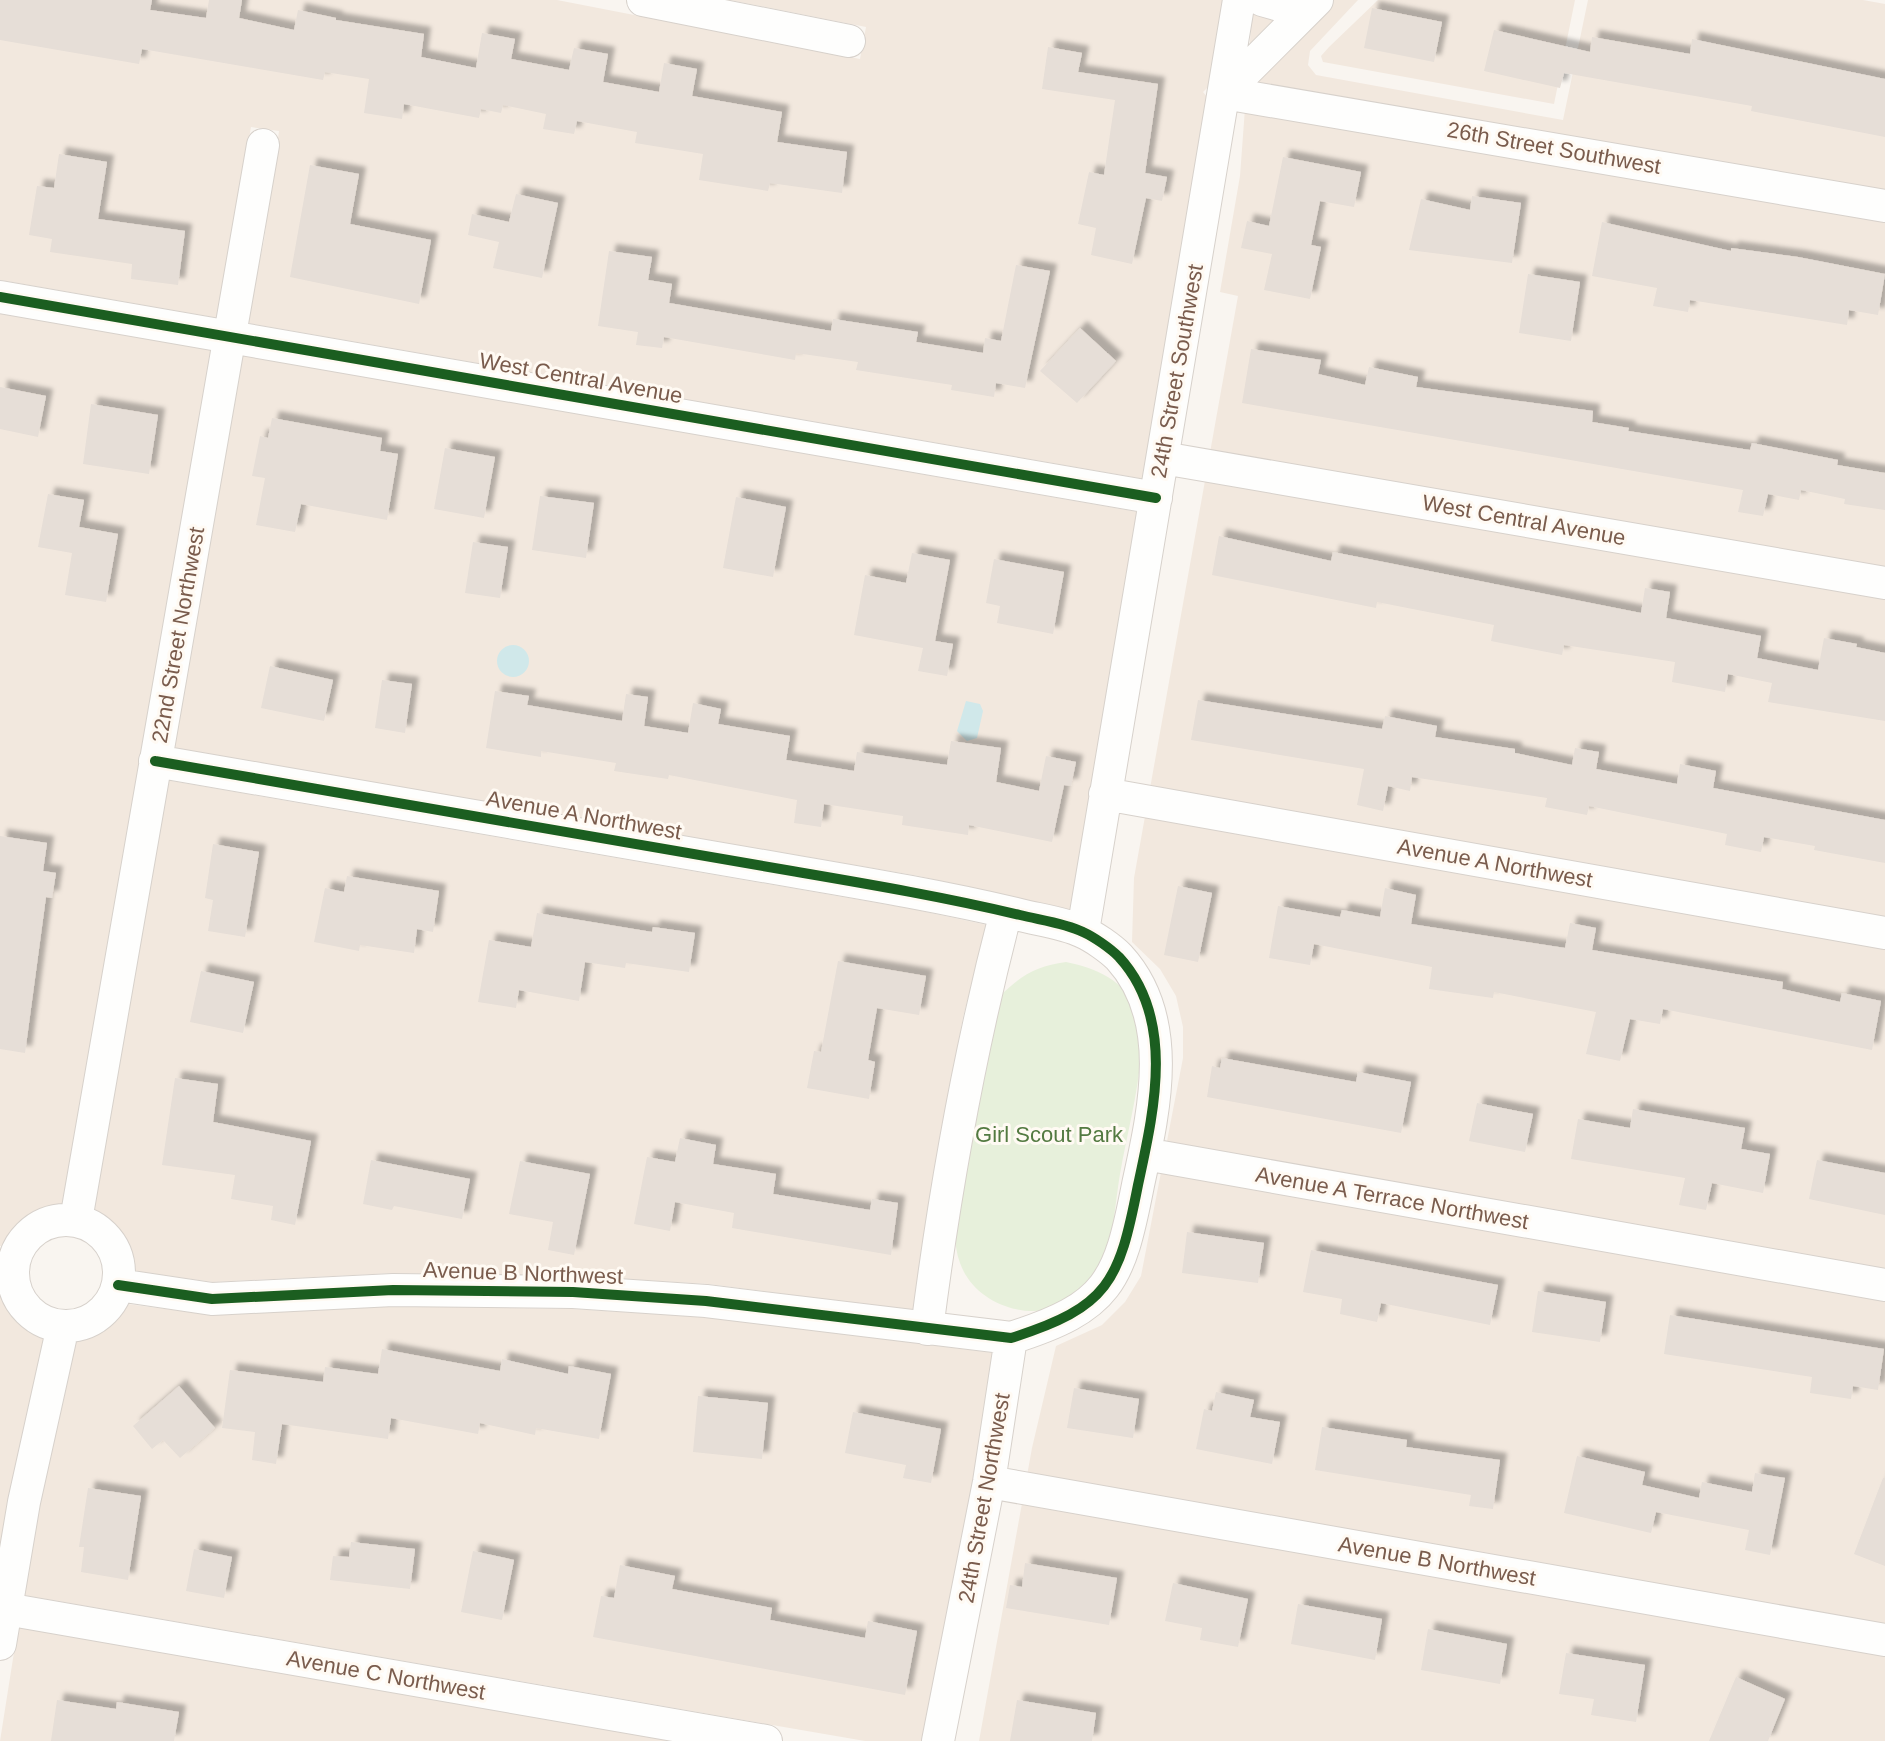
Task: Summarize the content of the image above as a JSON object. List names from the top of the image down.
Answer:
{
  "streets": {
    "street": [
      "26th Street Southwest",
      "24th Street Southwest",
      "West Central Avenue",
      "22nd Street Northwest",
      "Avenue A Northwest",
      "Avenue A Terrace Northwest",
      "Avenue B Northwest",
      "24th Street Northwest",
      "Avenue C Northwest"
    ]
  },
  "crossings": [
    ["26th Street Southwest", "24th Street Southwest"],
    ["24th Street Southwest", "West Central Avenue"],
    ["24th Street Southwest", "Avenue A Northwest"],
    ["West Central Avenue", "22nd Street Northwest"],
    ["22nd Street Northwest", "Avenue A Northwest"],
    ["22nd Street Northwest", "Avenue B Northwest"],
    ["Avenue B Northwest", "24th Street Northwest"]
  ],
  "parks": ["Girl Scout Park"]
}
